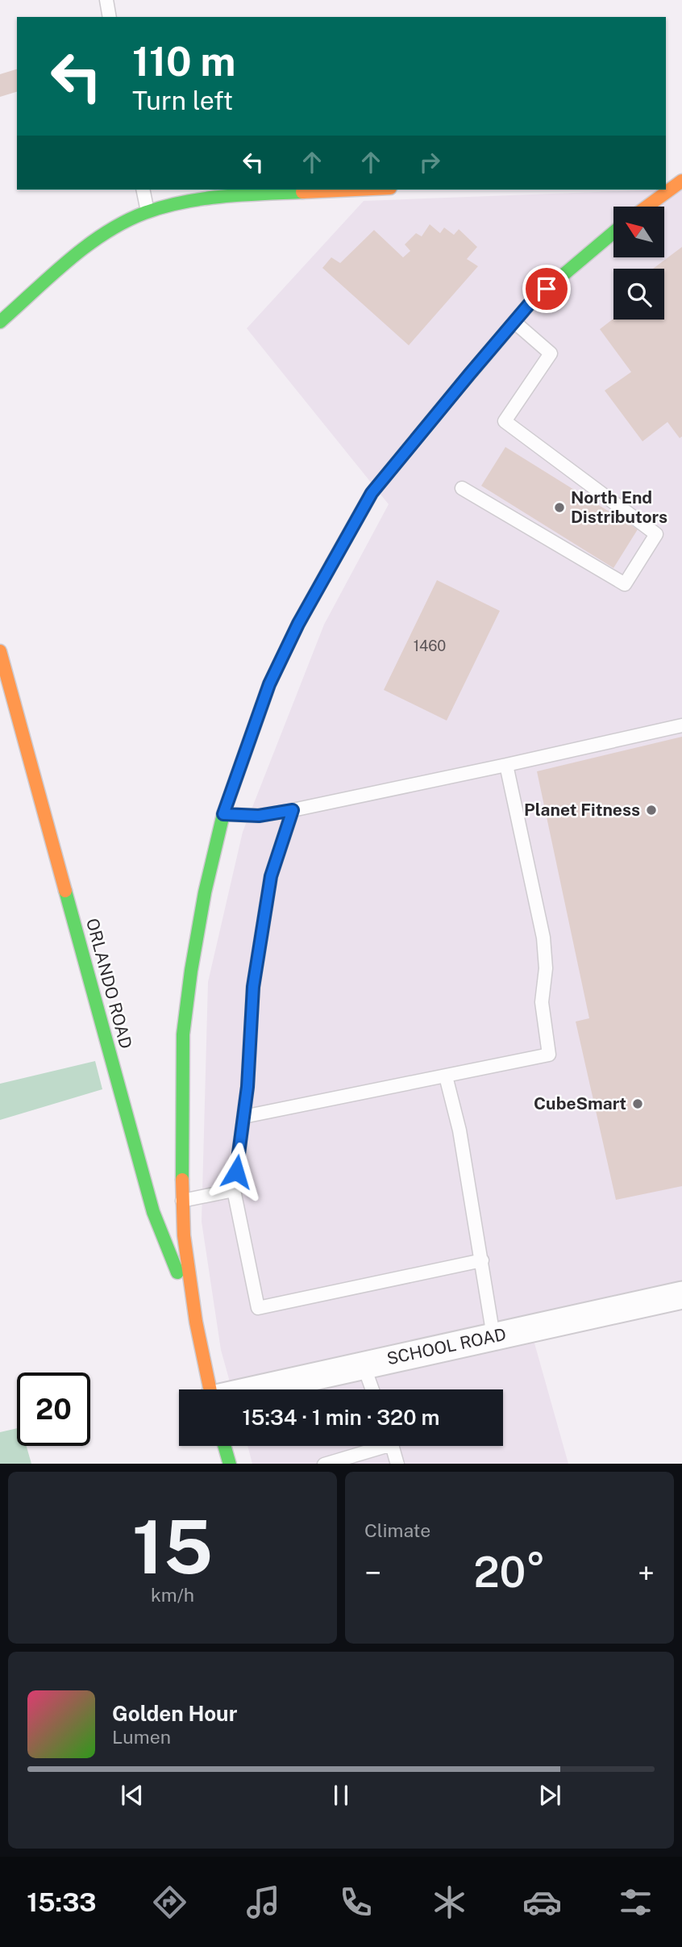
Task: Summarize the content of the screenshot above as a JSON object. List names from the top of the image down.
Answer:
{
  "streets": {
    "main road": ["ORLANDO ROAD"],
    "street": ["SCHOOL ROAD"]
  },
  "places": ["North End Distributors", "Planet Fitness", "CubeSmart"],
  "house_numbers": ["1460"],
  "north": "top left",
  "page": {
    "turn": ["110 m", "Turn left"],
    "limit": "20",
    "trip": "15:34 · 1 min · 320 m",
    "tile": [
      ["15", "km/h"],
      "Climate"
    ],
    "heat": ["−", "20°", "+"],
    "song": ["Golden Hour", "Lumen"],
    "tabs": "15:33"
  }
}
